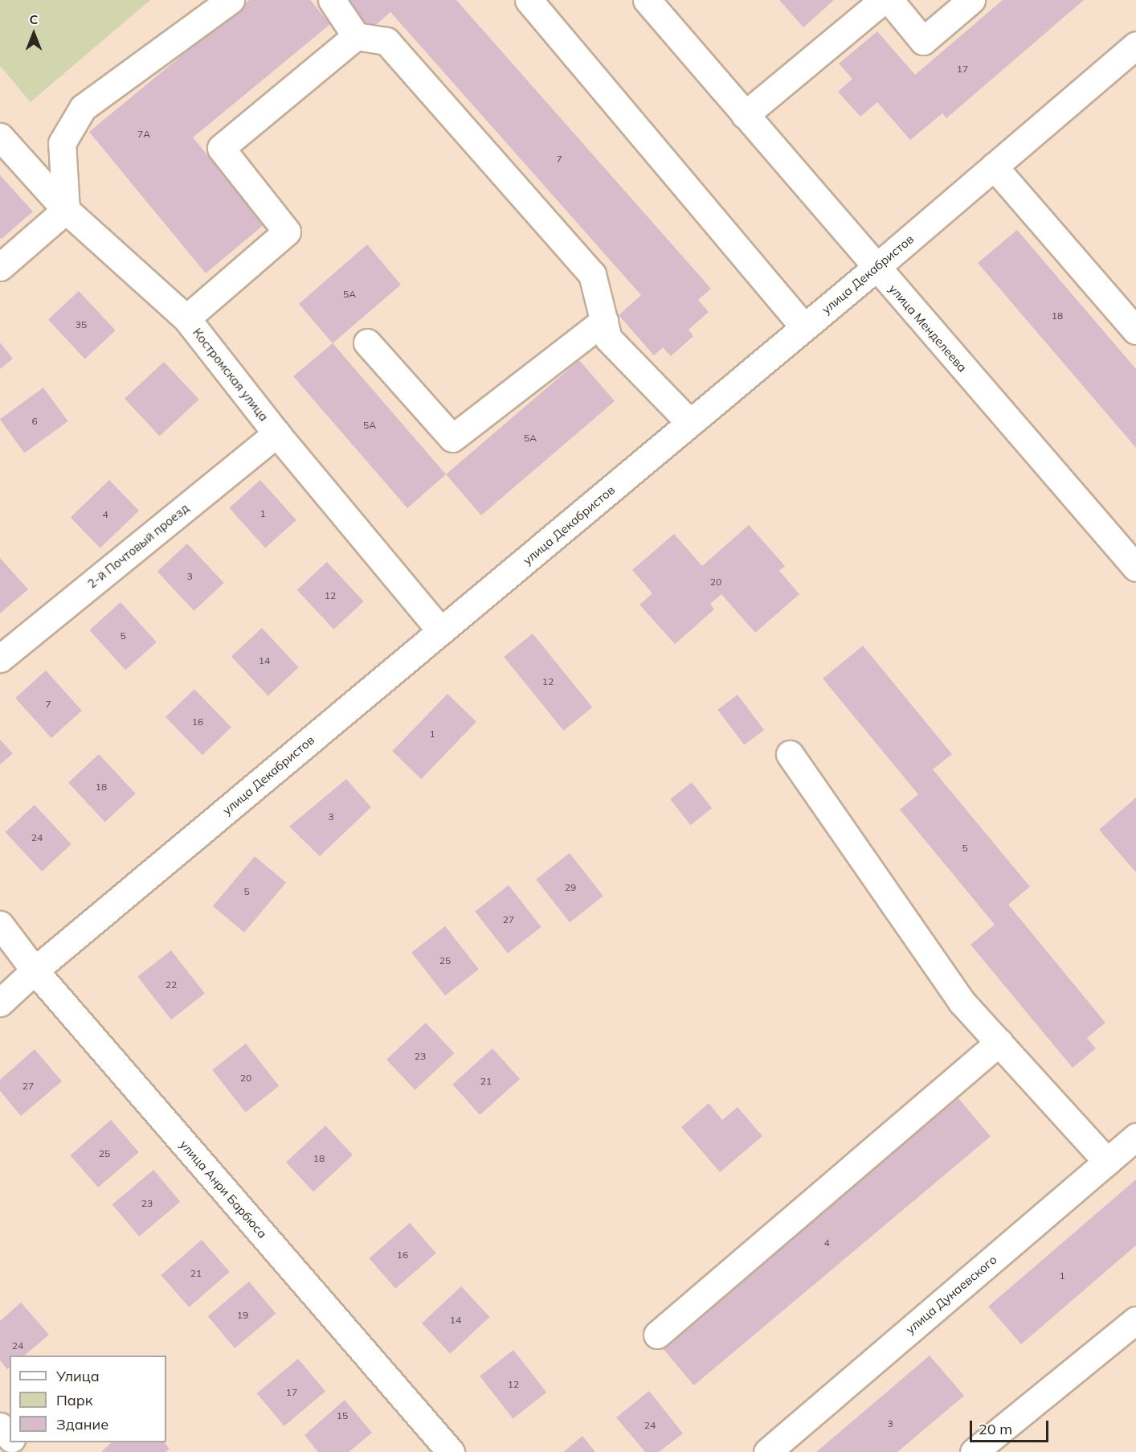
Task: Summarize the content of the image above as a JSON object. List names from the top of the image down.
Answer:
{
  "streets": {
    "street": [
      "улица Декабристов",
      "улица Менделеева",
      "Костромская улица",
      "2-й Почтовый проезд",
      "улица Анри Барбюса",
      "улица Дунаевского"
    ]
  },
  "crossings": [
    ["улица Декабристов", "улица Менделеева"],
    ["улица Декабристов", "Костромская улица"],
    ["улица Декабристов", "улица Анри Барбюса"],
    ["Костромская улица", "2-й Почтовый проезд"]
  ],
  "house_numbers": [
    "17",
    "7А",
    "7",
    "5А",
    "18",
    "35",
    "6",
    "5А",
    "5А",
    "1",
    "4",
    "3",
    "20",
    "12",
    "5",
    "14",
    "12",
    "7",
    "16",
    "1",
    "18",
    "3",
    "24",
    "5",
    "29",
    "5",
    "27",
    "25",
    "22",
    "23",
    "20",
    "21",
    "27",
    "25",
    "18",
    "23",
    "4",
    "16",
    "21",
    "1",
    "19",
    "14",
    "24",
    "12",
    "17",
    "15",
    "3",
    "24"
  ],
  "legend": ["Улица", "Парк", "Здание"],
  "scale_bar": "20 m",
  "north": "top"
}
